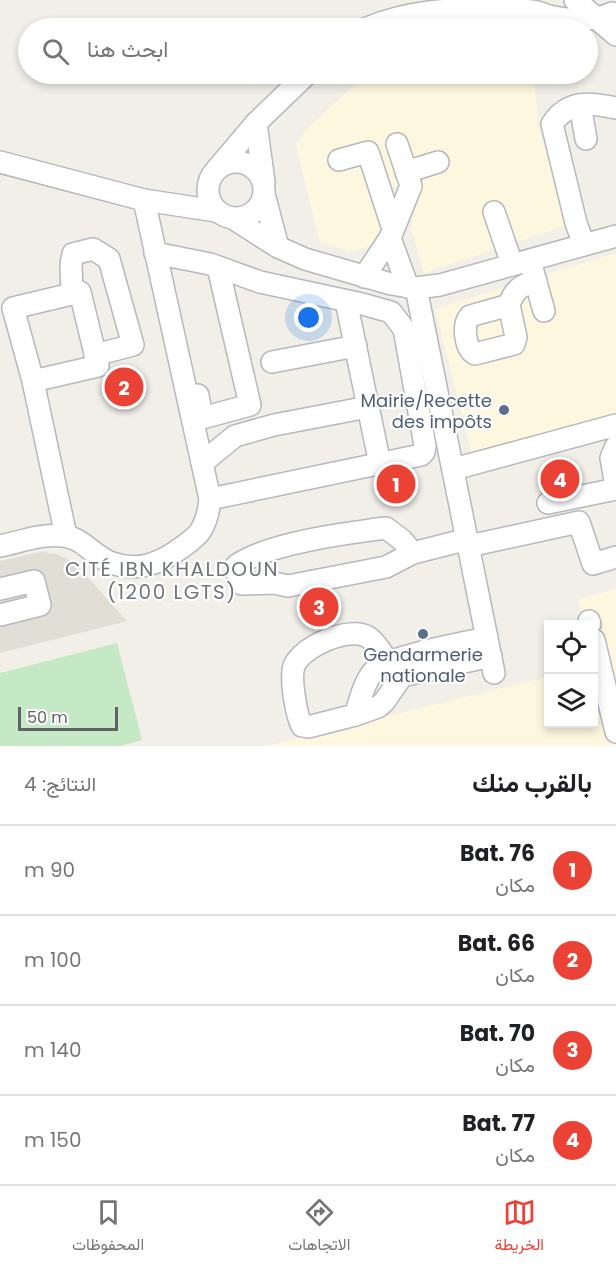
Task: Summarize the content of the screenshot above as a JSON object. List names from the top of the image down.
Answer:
{
  "districts": ["CITÉ IBN KHALDOUN (1200 LGTS)"],
  "places": ["Mairie/Recette des impôts", "Gendarmerie nationale"],
  "scale_bar": "50 m",
  "page": {
    "search": "ابحث هنا",
    "pins": [
      "2",
      "4",
      "1",
      "3"
    ],
    "scale": "50 m",
    "heading": ["بالقرب منك", "النتائج: 4"],
    "list": [
      {
        "mark": "1",
        "name": "Bat. 76",
        "note": "مكان",
        "value": "90 m"
      },
      {
        "mark": "2",
        "name": "Bat. 66",
        "note": "مكان",
        "value": "100 m"
      },
      {
        "mark": "3",
        "name": "Bat. 70",
        "note": "مكان",
        "value": "140 m"
      },
      {
        "mark": "4",
        "name": "Bat. 77",
        "note": "مكان",
        "value": "150 m"
      }
    ],
    "nav": ["الخريطة", "الاتجاهات", "المحفوظات"]
  }
}
